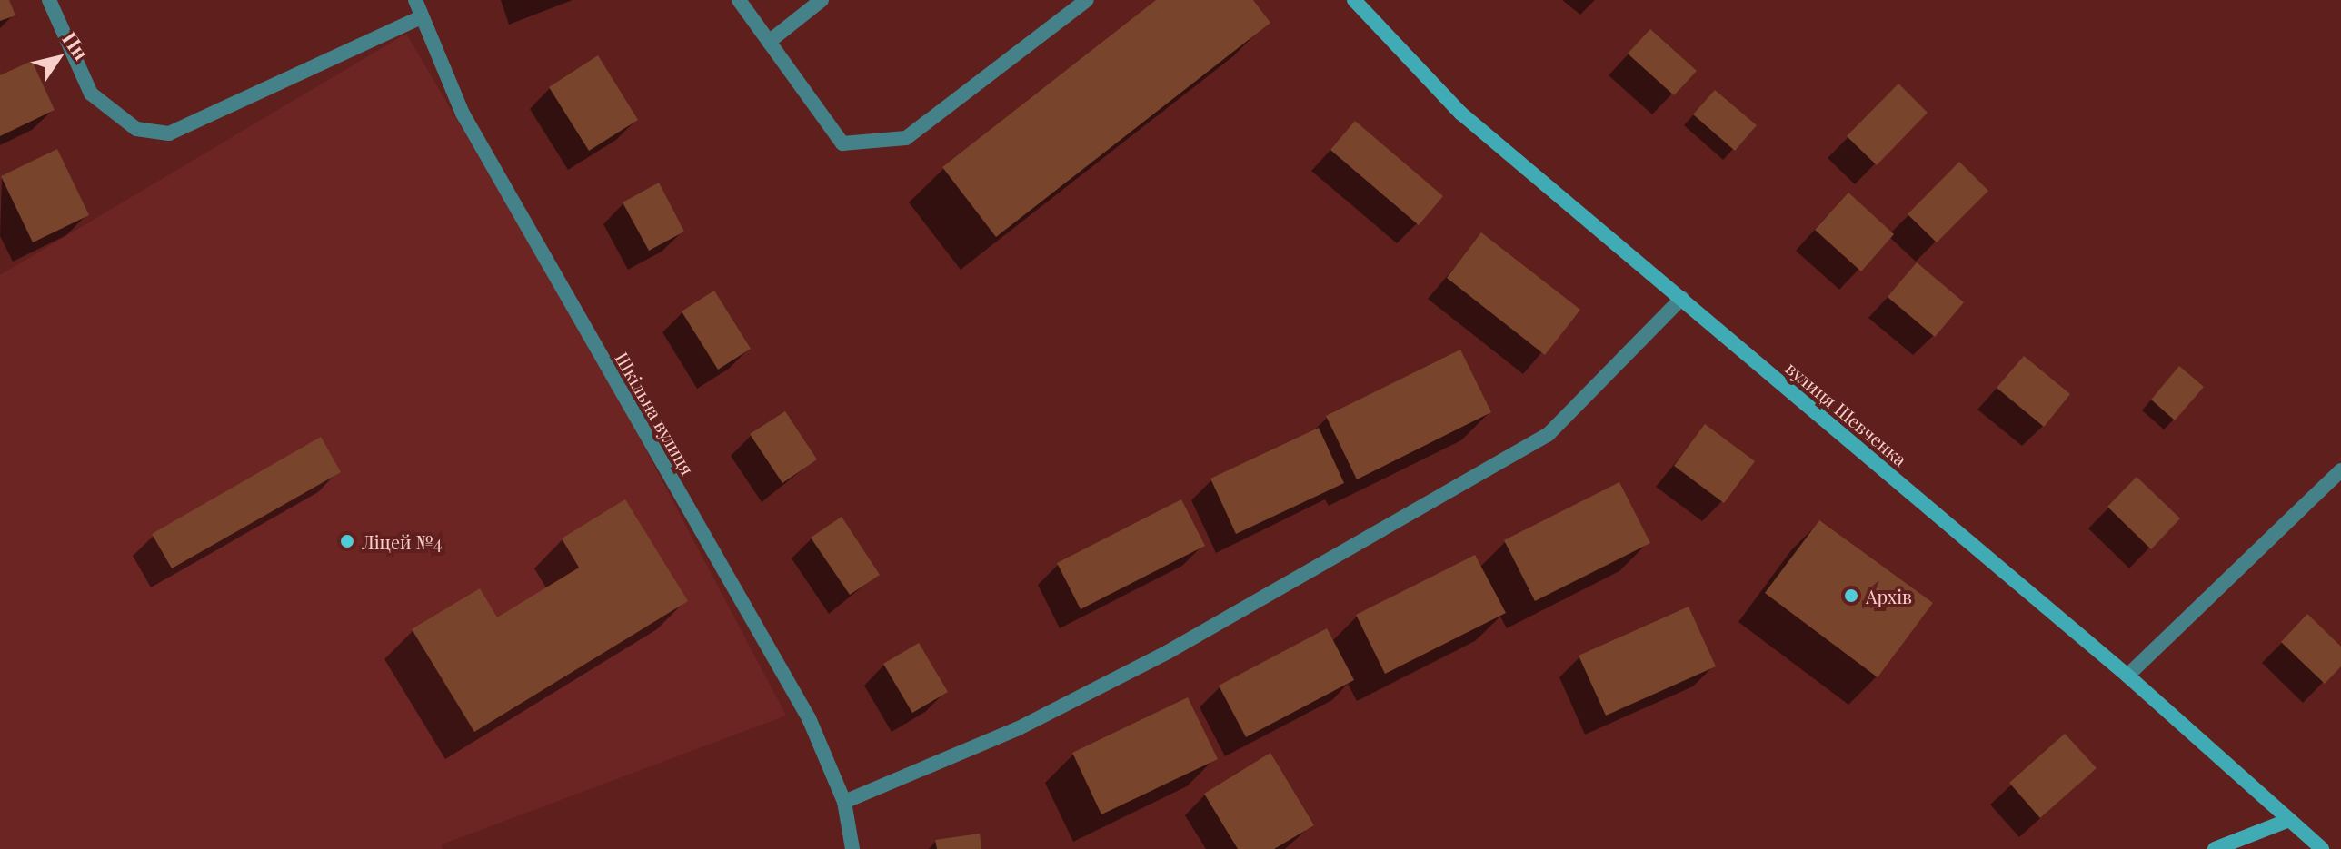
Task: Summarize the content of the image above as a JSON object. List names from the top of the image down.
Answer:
{
  "streets": {
    "main road": ["вулиця Шевченка"],
    "street": ["Шкільна вулиця"]
  },
  "places": ["Ліцей №4", "Архiв"],
  "north": "top right"
}
